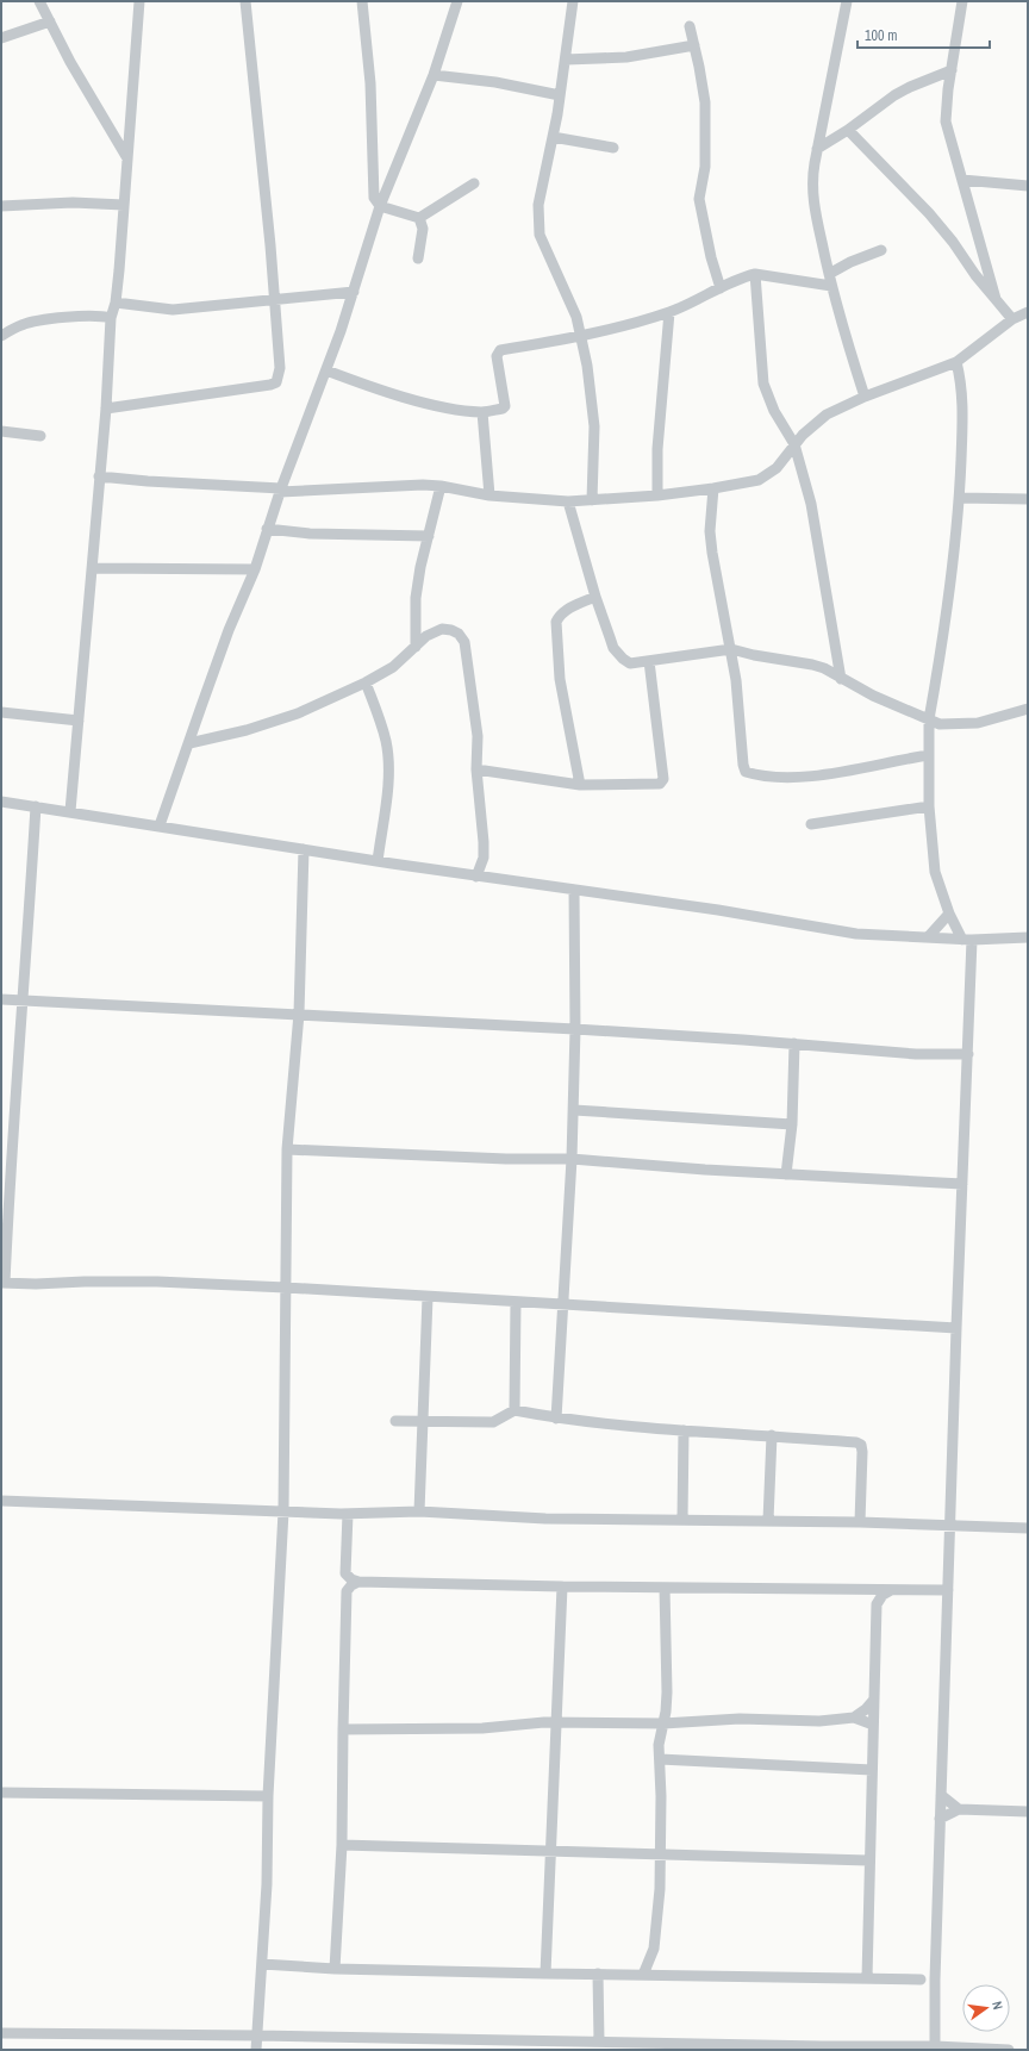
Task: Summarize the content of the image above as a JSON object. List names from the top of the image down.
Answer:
{
  "scale_bar": "100 m",
  "north": "right"
}
